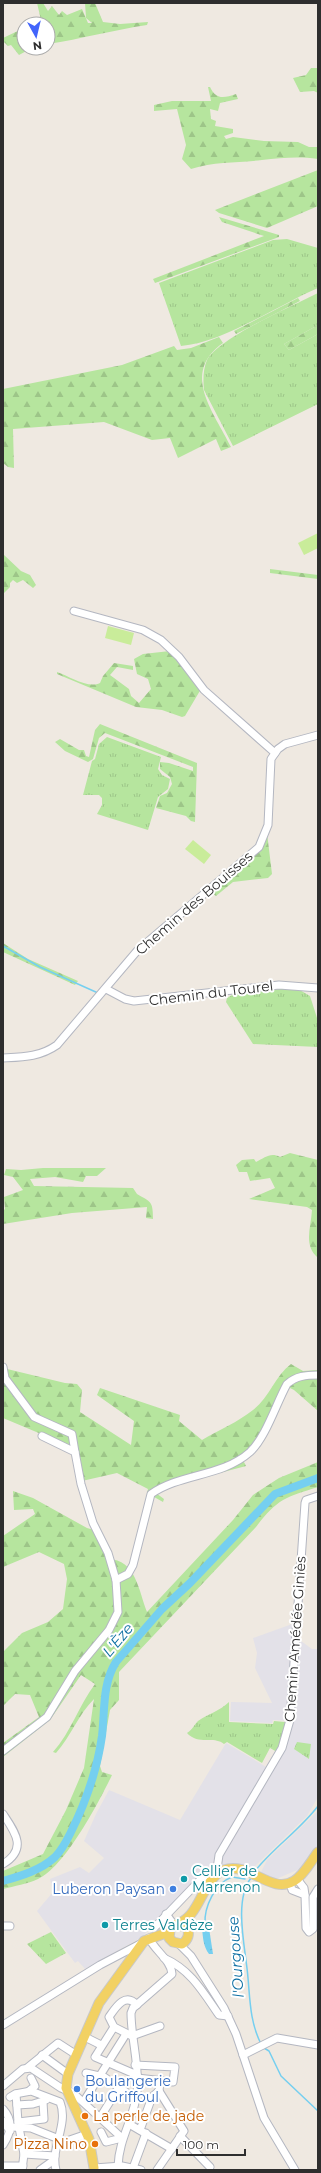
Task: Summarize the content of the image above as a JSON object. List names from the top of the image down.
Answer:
{
  "streets": {
    "street": ["Chemin des Bouisses", "Chemin du Tourel", "Chemin Amédée Giniès"]
  },
  "crossings": [
    ["Chemin des Bouisses", "Chemin du Tourel"]
  ],
  "water": ["L'Èze", "l'Ourgouse"],
  "places": [
    "Cellier de Marrenon",
    "Luberon Paysan",
    "Terres Valdèze",
    "Boulangerie du Griffoul",
    "La perle de jade",
    "Pizza Nino"
  ],
  "scale_bar": "100 m",
  "north": "bottom"
}
